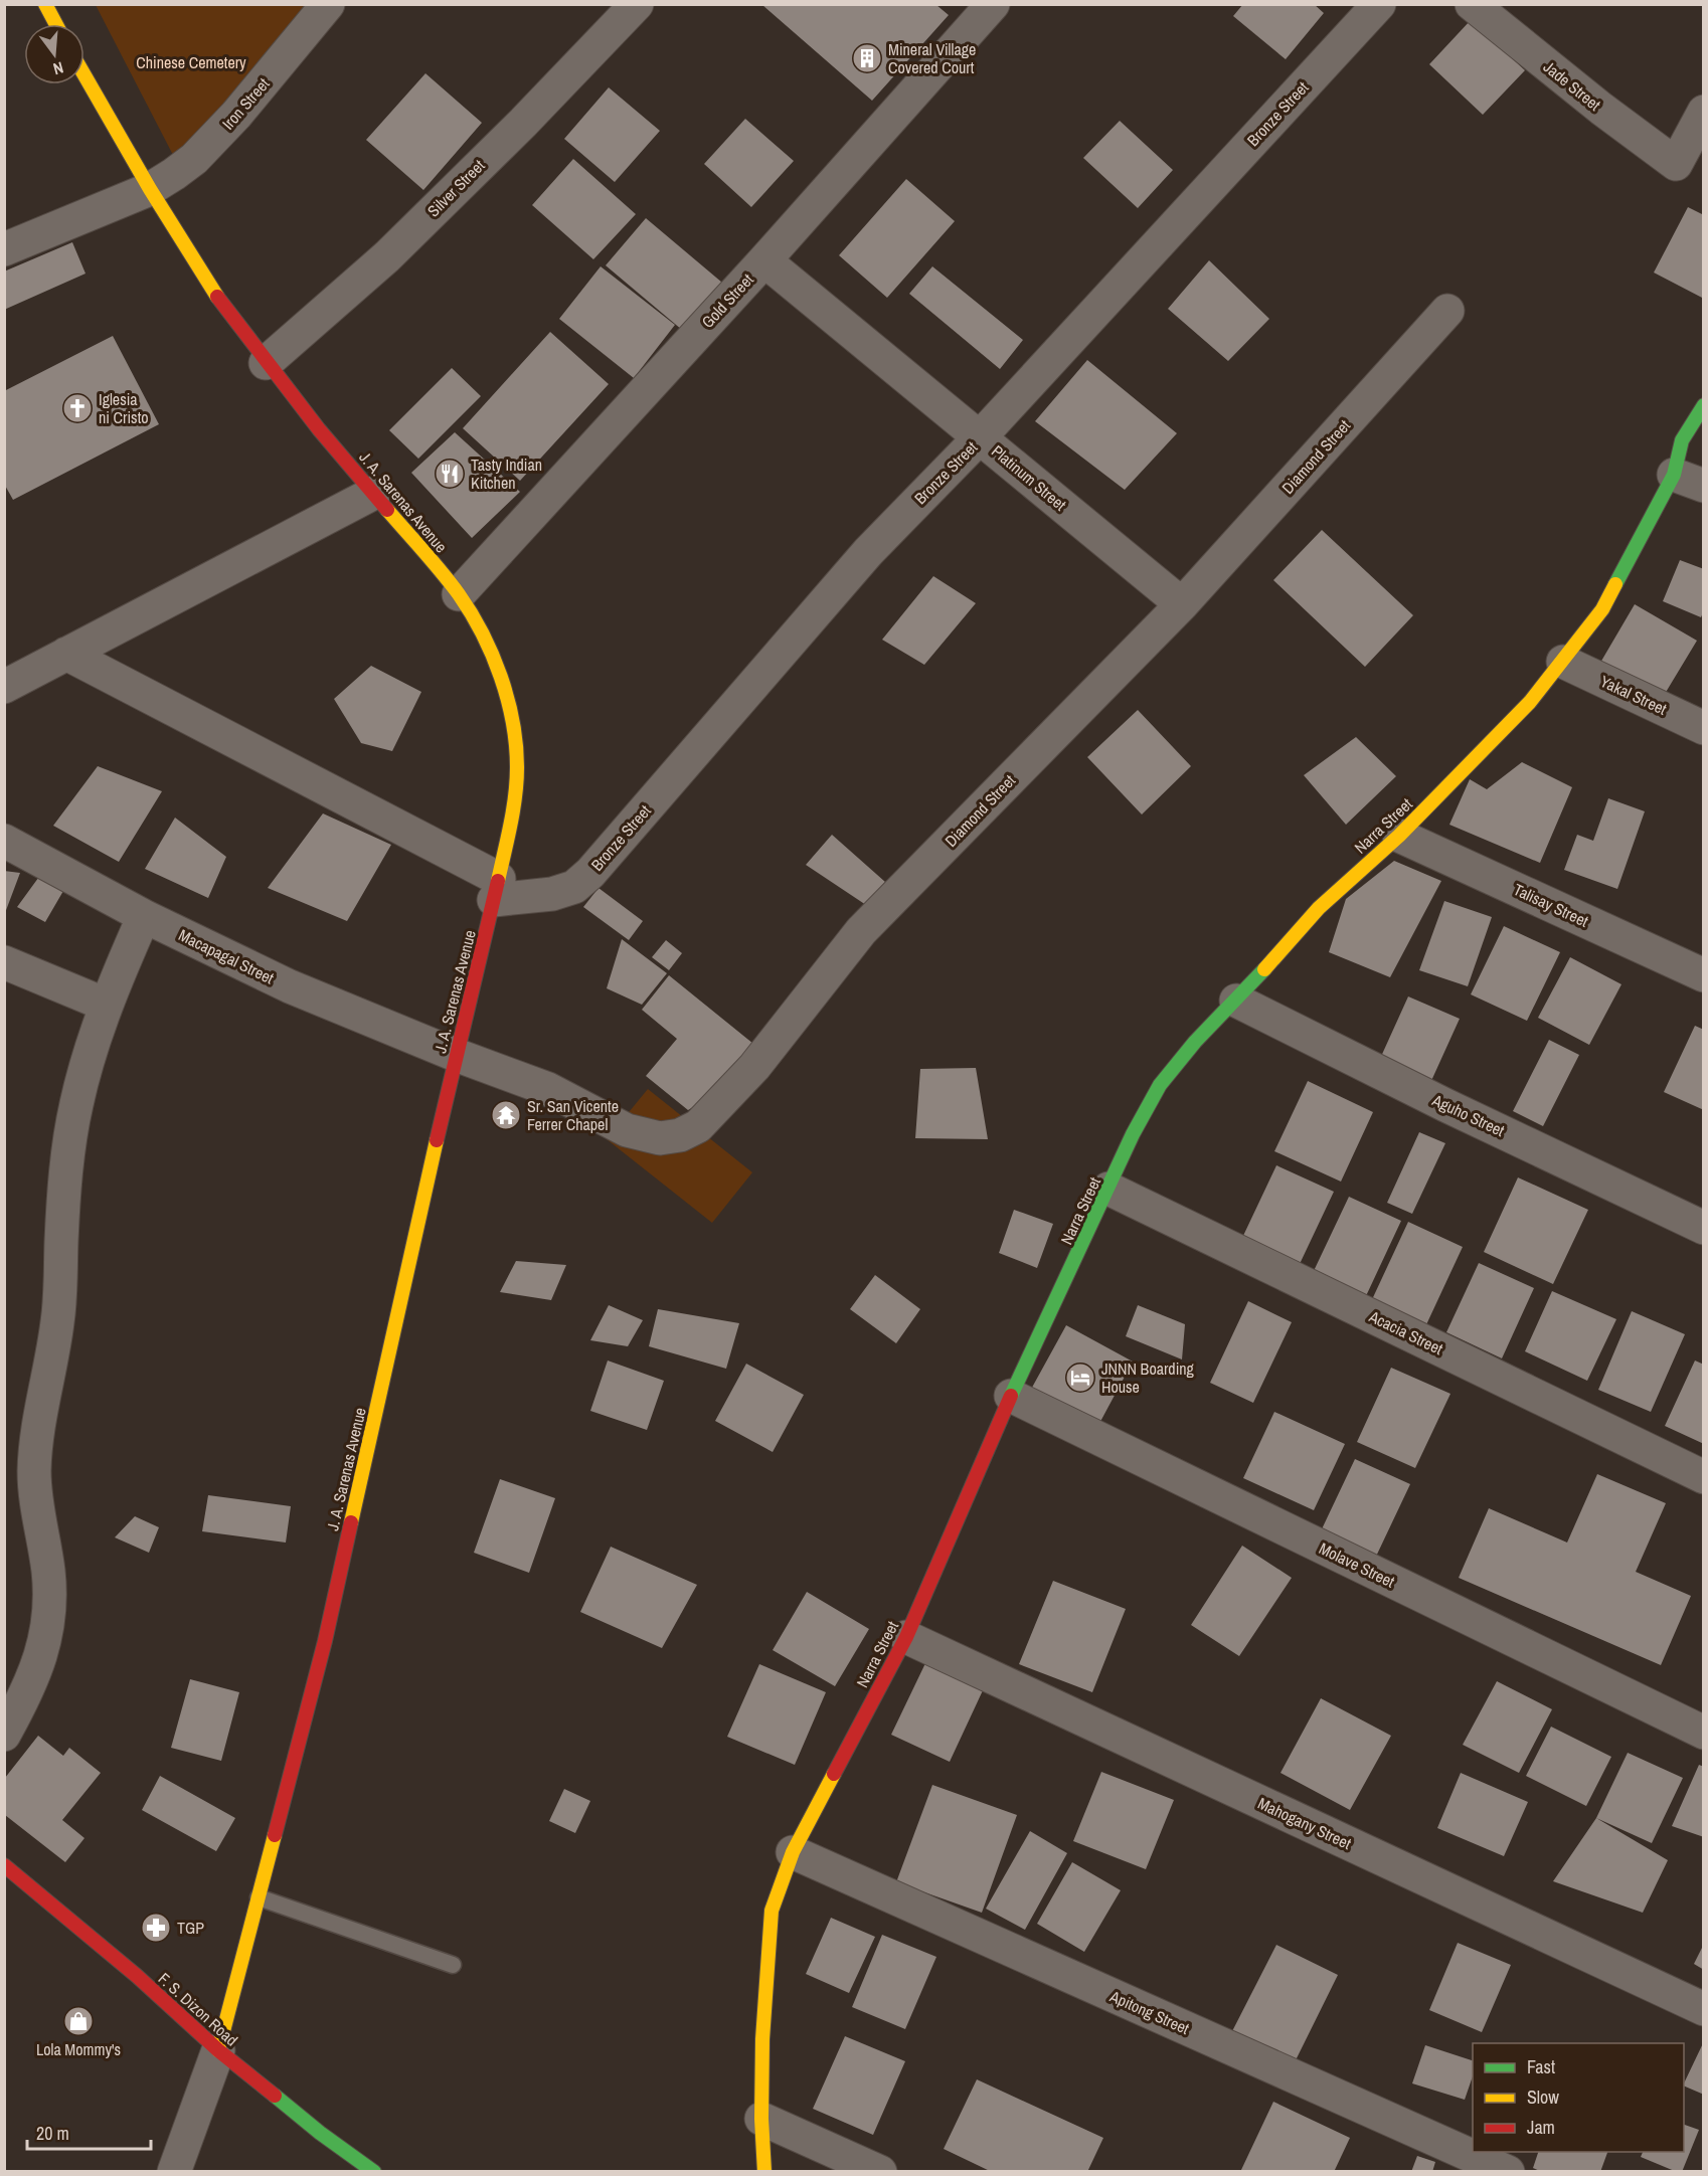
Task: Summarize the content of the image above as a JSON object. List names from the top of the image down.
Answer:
{
  "streets": {
    "main road": ["J. A. Sarenas Avenue", "Narra Street", "F. S. Dizon Road"],
    "street": [
      "Jade Street",
      "Iron Street",
      "Bronze Street",
      "Silver Street",
      "Gold Street",
      "Diamond Street",
      "Platinum Street",
      "Yakal Street",
      "Talisay Street",
      "Macapagal Street",
      "Aguho Street",
      "Acacia Street",
      "Molave Street",
      "Mahogany Street",
      "Apitong Street"
    ]
  },
  "crossings": [
    ["Iron Street", "J. A. Sarenas Avenue"],
    ["Bronze Street", "Platinum Street"],
    ["Bronze Street", "J. A. Sarenas Avenue"],
    ["Silver Street", "J. A. Sarenas Avenue"],
    ["Gold Street", "Platinum Street"],
    ["Gold Street", "J. A. Sarenas Avenue"],
    ["Diamond Street", "Platinum Street"],
    ["Diamond Street", "J. A. Sarenas Avenue"],
    ["Diamond Street", "Macapagal Street"],
    ["J. A. Sarenas Avenue", "Macapagal Street"],
    ["J. A. Sarenas Avenue", "F. S. Dizon Road"],
    ["Yakal Street", "Narra Street"],
    ["Narra Street", "Talisay Street"],
    ["Narra Street", "Aguho Street"],
    ["Narra Street", "Acacia Street"],
    ["Narra Street", "Molave Street"],
    ["Narra Street", "Mahogany Street"],
    ["Narra Street", "Apitong Street"]
  ],
  "parks": ["Chinese Cemetery"],
  "places": {
    "building": ["Mineral Village Covered Court"],
    "church": ["Iglesia ni Cristo"],
    "restaurant": ["Tasty Indian Kitchen"],
    "temple": ["Sr. San Vicente Ferrer Chapel"],
    "hotel": ["JNNN Boarding House"],
    "pharmacy": ["TGP"],
    "shop": ["Lola Mommy's"]
  },
  "legend": ["Fast", "Slow", "Jam"],
  "scale_bar": "20 m",
  "north": "bottom"
}
